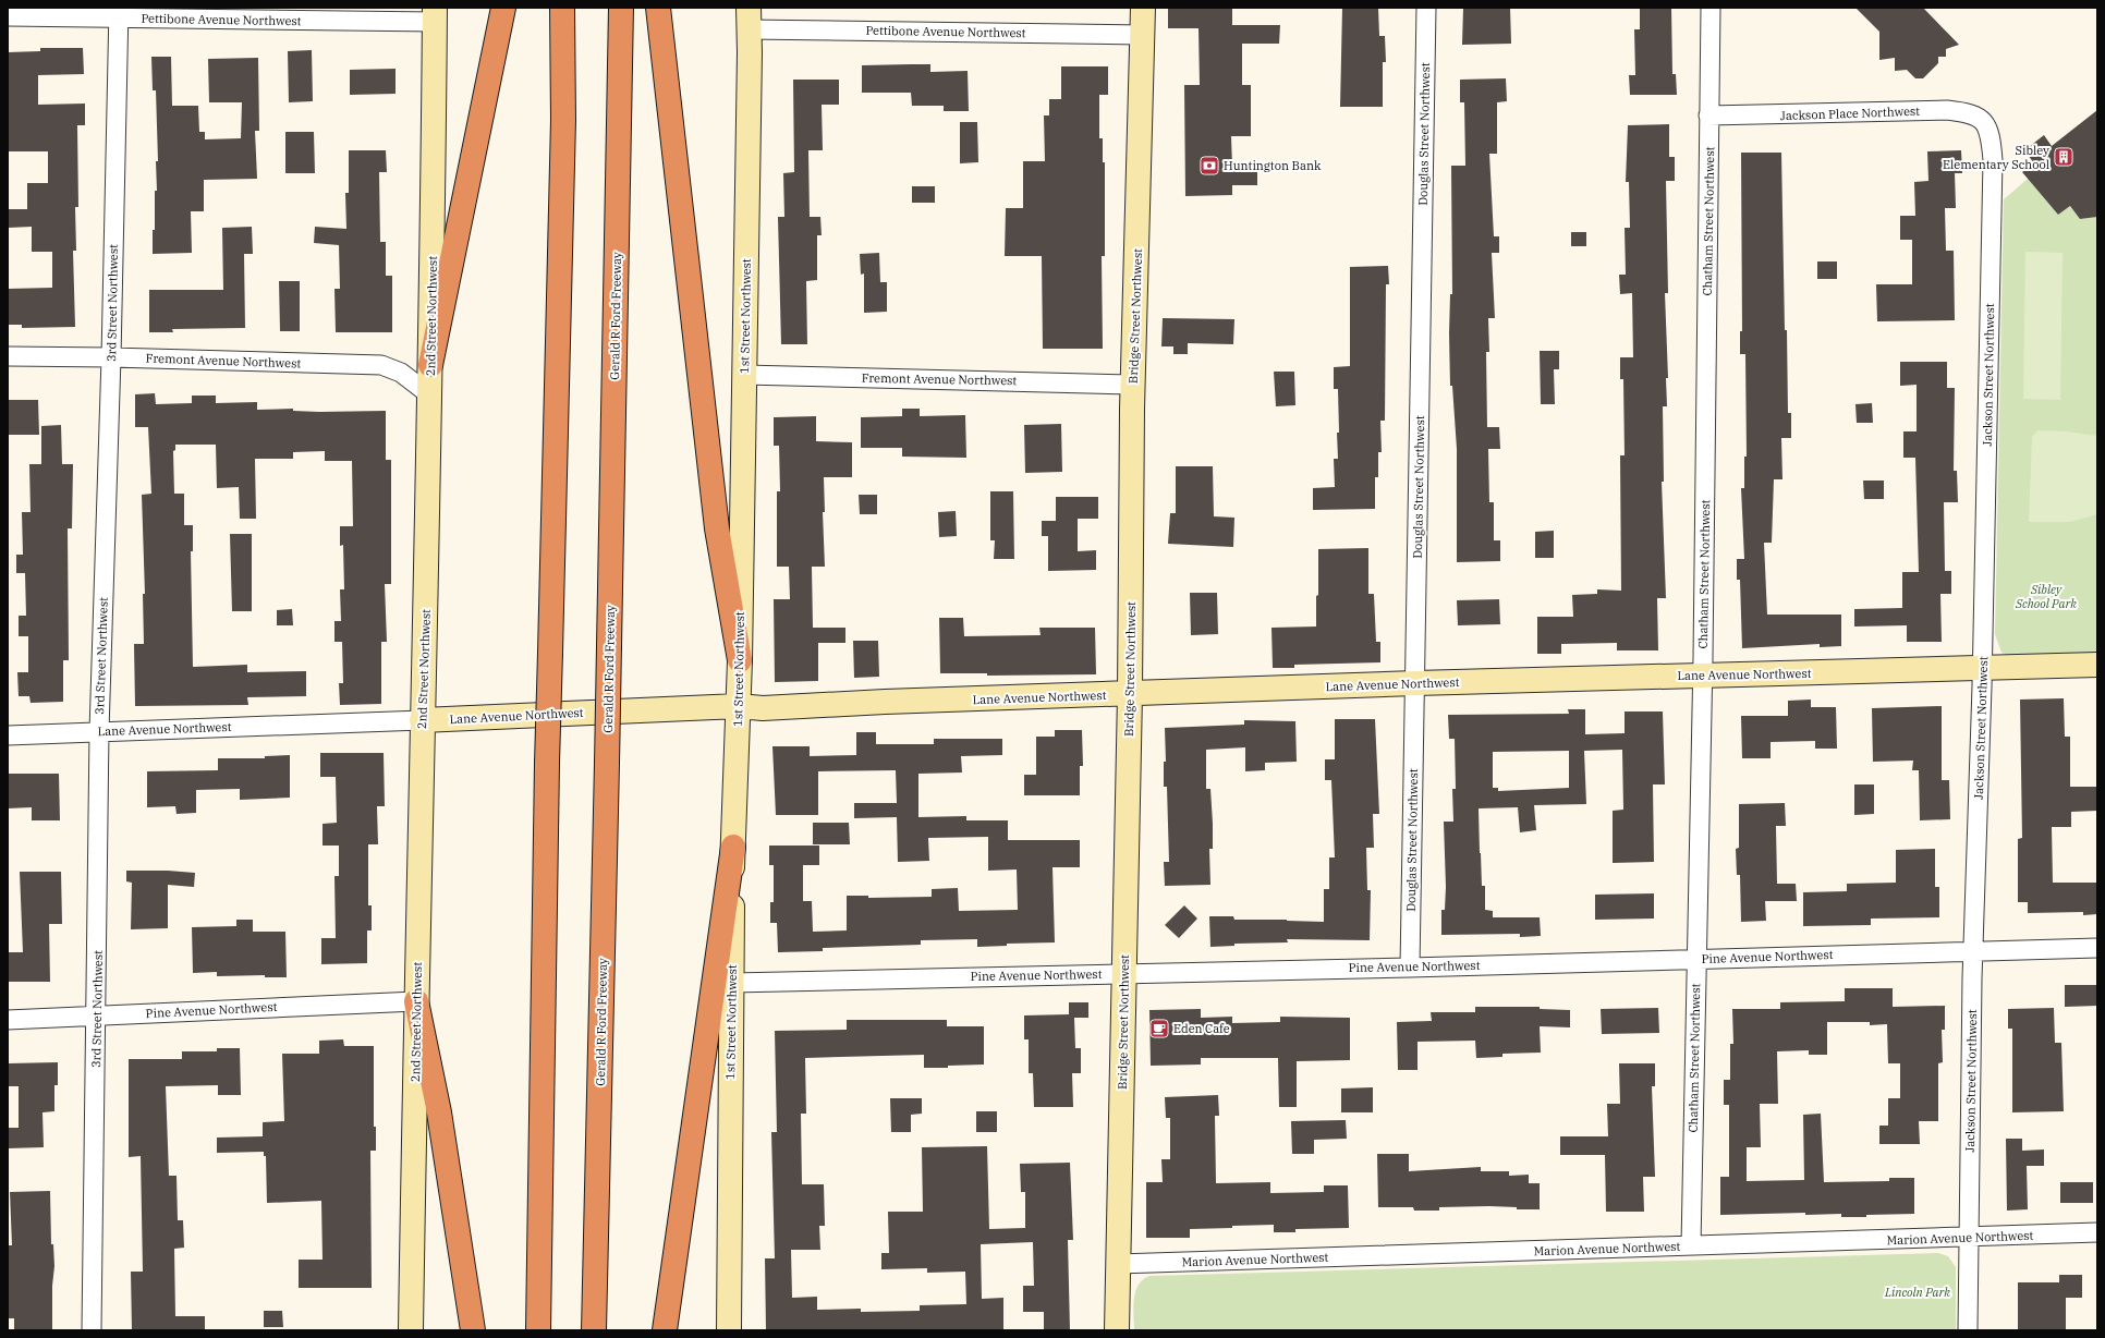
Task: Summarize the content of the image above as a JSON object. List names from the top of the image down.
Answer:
{
  "streets": {
    "highway": ["Gerald R Ford Freeway"],
    "street": [
      "Pettibone Avenue Northwest",
      "Jackson Place Northwest",
      "Douglas Street Northwest",
      "Chatham Street Northwest",
      "3rd Street Northwest",
      "2nd Street Northwest",
      "1st Street Northwest",
      "Bridge Street Northwest",
      "Fremont Avenue Northwest",
      "Jackson Street Northwest",
      "Lane Avenue Northwest",
      "Pine Avenue Northwest",
      "Marion Avenue Northwest"
    ]
  },
  "crossings": [
    ["Pettibone Avenue Northwest", "3rd Street Northwest"],
    ["Pettibone Avenue Northwest", "2nd Street Northwest"],
    ["Pettibone Avenue Northwest", "1st Street Northwest"],
    ["Pettibone Avenue Northwest", "Bridge Street Northwest"],
    ["Jackson Place Northwest", "Chatham Street Northwest"],
    ["Jackson Place Northwest", "Jackson Street Northwest"],
    ["Douglas Street Northwest", "Lane Avenue Northwest"],
    ["Douglas Street Northwest", "Pine Avenue Northwest"],
    ["Chatham Street Northwest", "Lane Avenue Northwest"],
    ["Chatham Street Northwest", "Pine Avenue Northwest"],
    ["Chatham Street Northwest", "Marion Avenue Northwest"],
    ["3rd Street Northwest", "Fremont Avenue Northwest"],
    ["3rd Street Northwest", "Lane Avenue Northwest"],
    ["3rd Street Northwest", "Pine Avenue Northwest"],
    ["2nd Street Northwest", "Fremont Avenue Northwest"],
    ["2nd Street Northwest", "Lane Avenue Northwest"],
    ["2nd Street Northwest", "Pine Avenue Northwest"],
    ["1st Street Northwest", "Fremont Avenue Northwest"],
    ["1st Street Northwest", "Lane Avenue Northwest"],
    ["1st Street Northwest", "Pine Avenue Northwest"],
    ["Bridge Street Northwest", "Fremont Avenue Northwest"],
    ["Bridge Street Northwest", "Lane Avenue Northwest"],
    ["Bridge Street Northwest", "Pine Avenue Northwest"],
    ["Bridge Street Northwest", "Marion Avenue Northwest"],
    ["Jackson Street Northwest", "Lane Avenue Northwest"],
    ["Jackson Street Northwest", "Pine Avenue Northwest"],
    ["Jackson Street Northwest", "Marion Avenue Northwest"]
  ],
  "parks": ["Sibley School Park", "Lincoln Park"],
  "places": {
    "building": ["Sibley Elementary School"],
    "bank": ["Huntington Bank"],
    "cafe": ["Eden Cafe"]
  }
}
